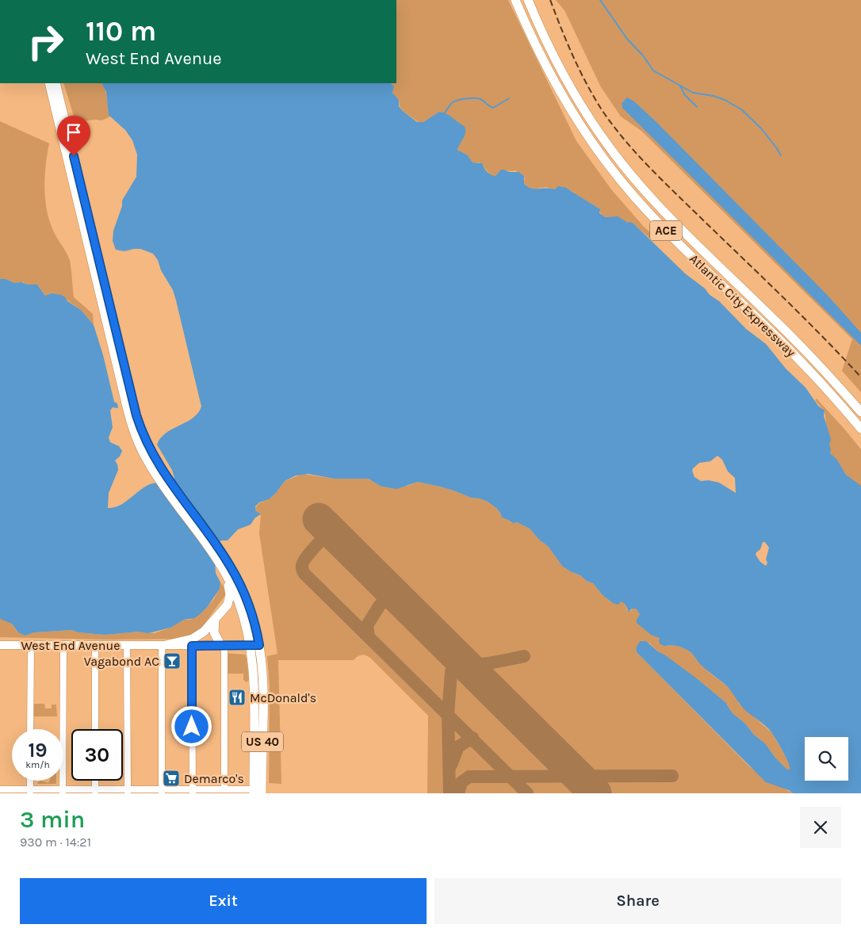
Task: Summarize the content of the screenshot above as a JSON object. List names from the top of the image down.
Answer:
{
  "streets": {
    "highway": ["ACE", "Atlantic City Expressway", "US 40"],
    "main road": ["West End Avenue"]
  },
  "crossings": [
    ["West End Avenue", "US 40"]
  ],
  "places": {
    "bar": ["Vagabond AC"],
    "restaurant": ["McDonald's"],
    "supermarket": ["Demarco's"]
  },
  "page": {
    "turn": ["110 m", "West End Avenue"],
    "speed": "19 km/h",
    "limit": "30",
    "heading": ["3 min", "930 m · 14:21"],
    "buttons": ["Exit", "Share"]
  }
}
